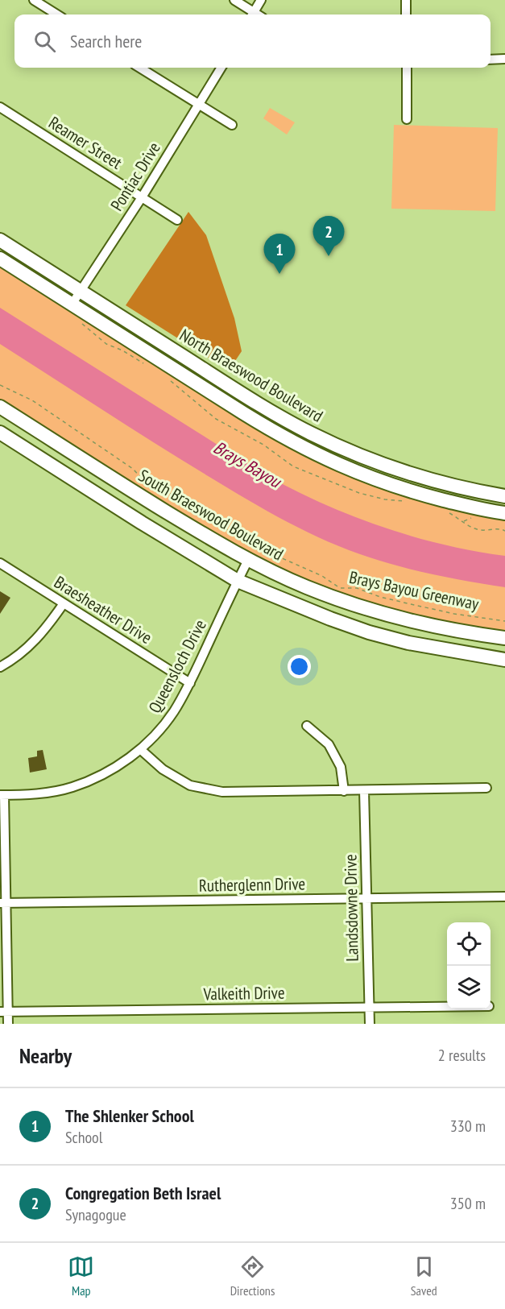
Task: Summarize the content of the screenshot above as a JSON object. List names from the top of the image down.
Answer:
{
  "streets": {
    "main road": ["North Braeswood Boulevard", "South Braeswood Boulevard"],
    "street": [
      "Reamer Street",
      "Pontiac Drive",
      "Braesheather Drive",
      "Queensloch Drive",
      "Rutherglenn Drive",
      "Landsdowne Drive",
      "Valkeith Drive"
    ],
    "path": ["Brays Bayou Greenway"]
  },
  "crossings": [
    ["Reamer Street", "Pontiac Drive"],
    ["Pontiac Drive", "North Braeswood Boulevard"],
    ["South Braeswood Boulevard", "Queensloch Drive"],
    ["Braesheather Drive", "Queensloch Drive"],
    ["Rutherglenn Drive", "Landsdowne Drive"],
    ["Landsdowne Drive", "Valkeith Drive"]
  ],
  "water": ["Brays Bayou"],
  "page": {
    "search": "Search here",
    "pins": ["2", "1"],
    "heading": ["Nearby", "2 results"],
    "list": [
      {
        "mark": "1",
        "name": "The Shlenker School",
        "note": "School",
        "value": "330 m"
      },
      {
        "mark": "2",
        "name": "Congregation Beth Israel",
        "note": "Synagogue",
        "value": "350 m"
      }
    ],
    "nav": ["Map", "Directions", "Saved"]
  }
}
